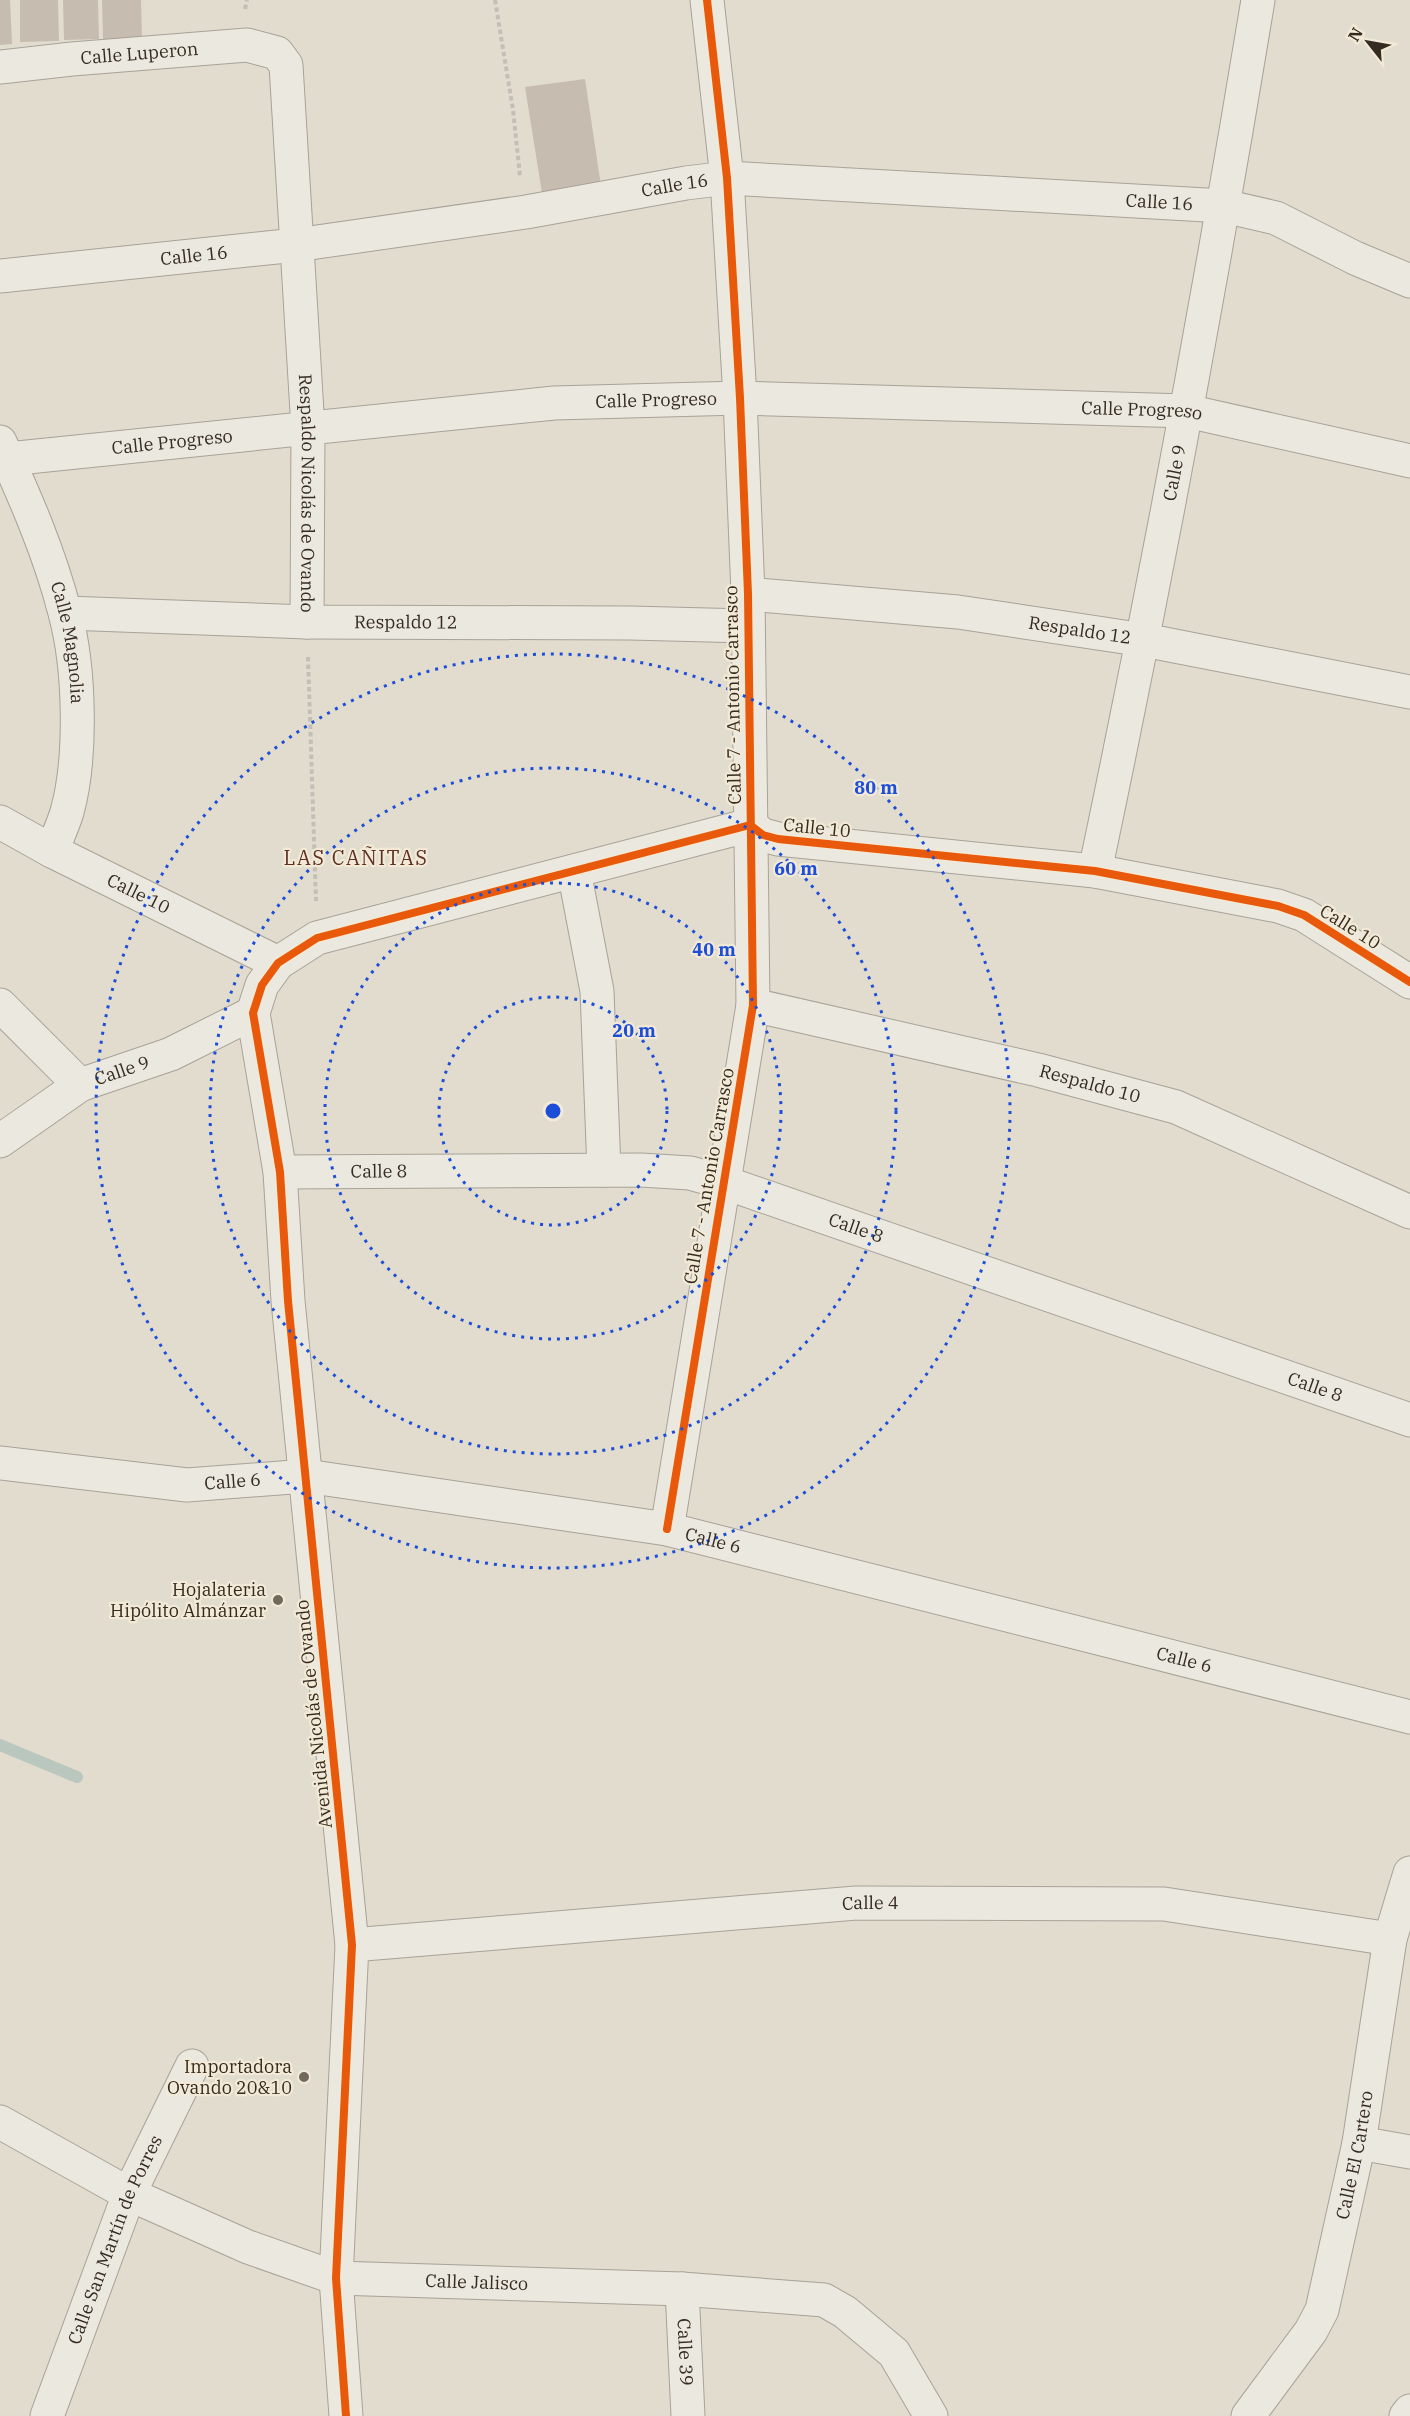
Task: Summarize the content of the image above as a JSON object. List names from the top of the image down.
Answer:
{
  "streets": {
    "street": [
      "Calle Luperon",
      "Calle 16",
      "Calle Progreso",
      "Calle 9",
      "Respaldo Nicolás de Ovando",
      "Respaldo 12",
      "Calle Magnolia",
      "Calle 7 - Antonio Carrasco",
      "Calle 10",
      "Respaldo 10",
      "Calle 8",
      "Calle 6",
      "Avenida Nicolás de Ovando",
      "Calle 4",
      "Calle El Cartero",
      "Calle San Martín de Porres",
      "Calle Jalisco",
      "Calle 39"
    ]
  },
  "crossings": [
    ["Calle Luperon", "Respaldo Nicolás de Ovando"],
    ["Calle 16", "Calle 9"],
    ["Calle 16", "Respaldo Nicolás de Ovando"],
    ["Calle 16", "Calle 7 - Antonio Carrasco"],
    ["Calle Progreso", "Calle 9"],
    ["Calle Progreso", "Respaldo Nicolás de Ovando"],
    ["Calle Progreso", "Calle Magnolia"],
    ["Calle Progreso", "Calle 7 - Antonio Carrasco"],
    ["Calle 9", "Respaldo 12"],
    ["Calle 9", "Calle 10"],
    ["Calle 9", "Avenida Nicolás de Ovando"],
    ["Respaldo Nicolás de Ovando", "Respaldo 12"],
    ["Respaldo 12", "Calle Magnolia"],
    ["Respaldo 12", "Calle 7 - Antonio Carrasco"],
    ["Calle Magnolia", "Calle 10"],
    ["Calle 7 - Antonio Carrasco", "Calle 10"],
    ["Calle 7 - Antonio Carrasco", "Respaldo 10"],
    ["Calle 7 - Antonio Carrasco", "Calle 8"],
    ["Calle 7 - Antonio Carrasco", "Calle 6"],
    ["Calle 8", "Avenida Nicolás de Ovando"],
    ["Calle 6", "Avenida Nicolás de Ovando"],
    ["Avenida Nicolás de Ovando", "Calle 4"],
    ["Avenida Nicolás de Ovando", "Calle Jalisco"],
    ["Calle 4", "Calle El Cartero"],
    ["Calle San Martín de Porres", "Calle Jalisco"],
    ["Calle Jalisco", "Calle 39"]
  ],
  "districts": ["LAS CAÑITAS"],
  "places": ["Hojalateria Hipólito Almánzar", "Importadora Ovando 20&10"],
  "north": "top left",
  "rings": [
    "80 m",
    "60 m",
    "40 m",
    "20 m"
  ]
}
